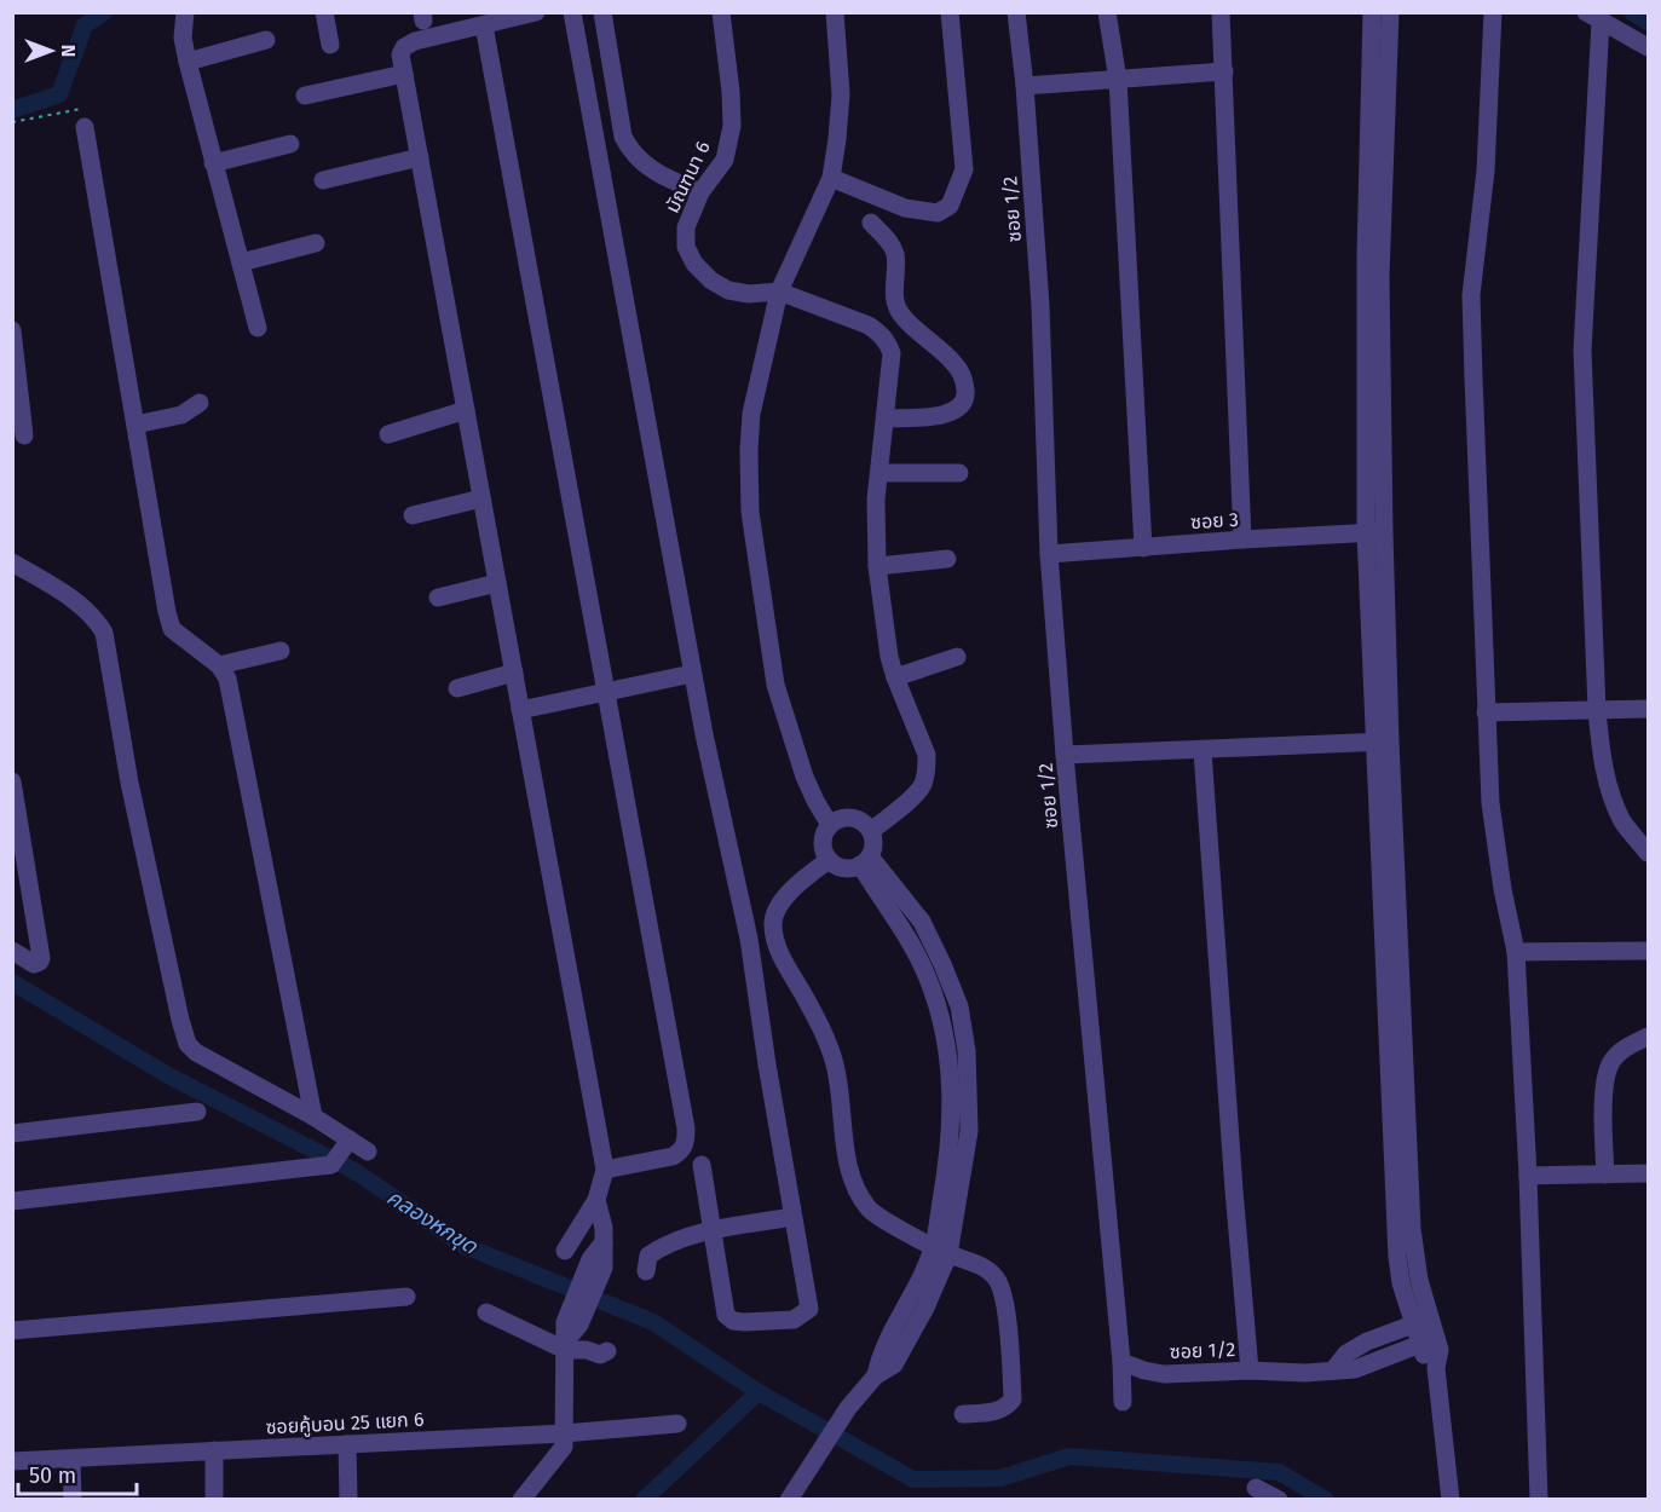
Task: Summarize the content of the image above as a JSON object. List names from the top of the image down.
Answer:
{
  "streets": {
    "street": [
      "มัณฑนา 6",
      "ซอย 1/2",
      "ซอย 3",
      "ซอยคู้บอน 25 แยก 6"
    ]
  },
  "crossings": [
    ["ซอย 1/2", "ซอย 3"]
  ],
  "water": ["คลองหกขุด"],
  "scale_bar": "50 m",
  "north": "right"
}
